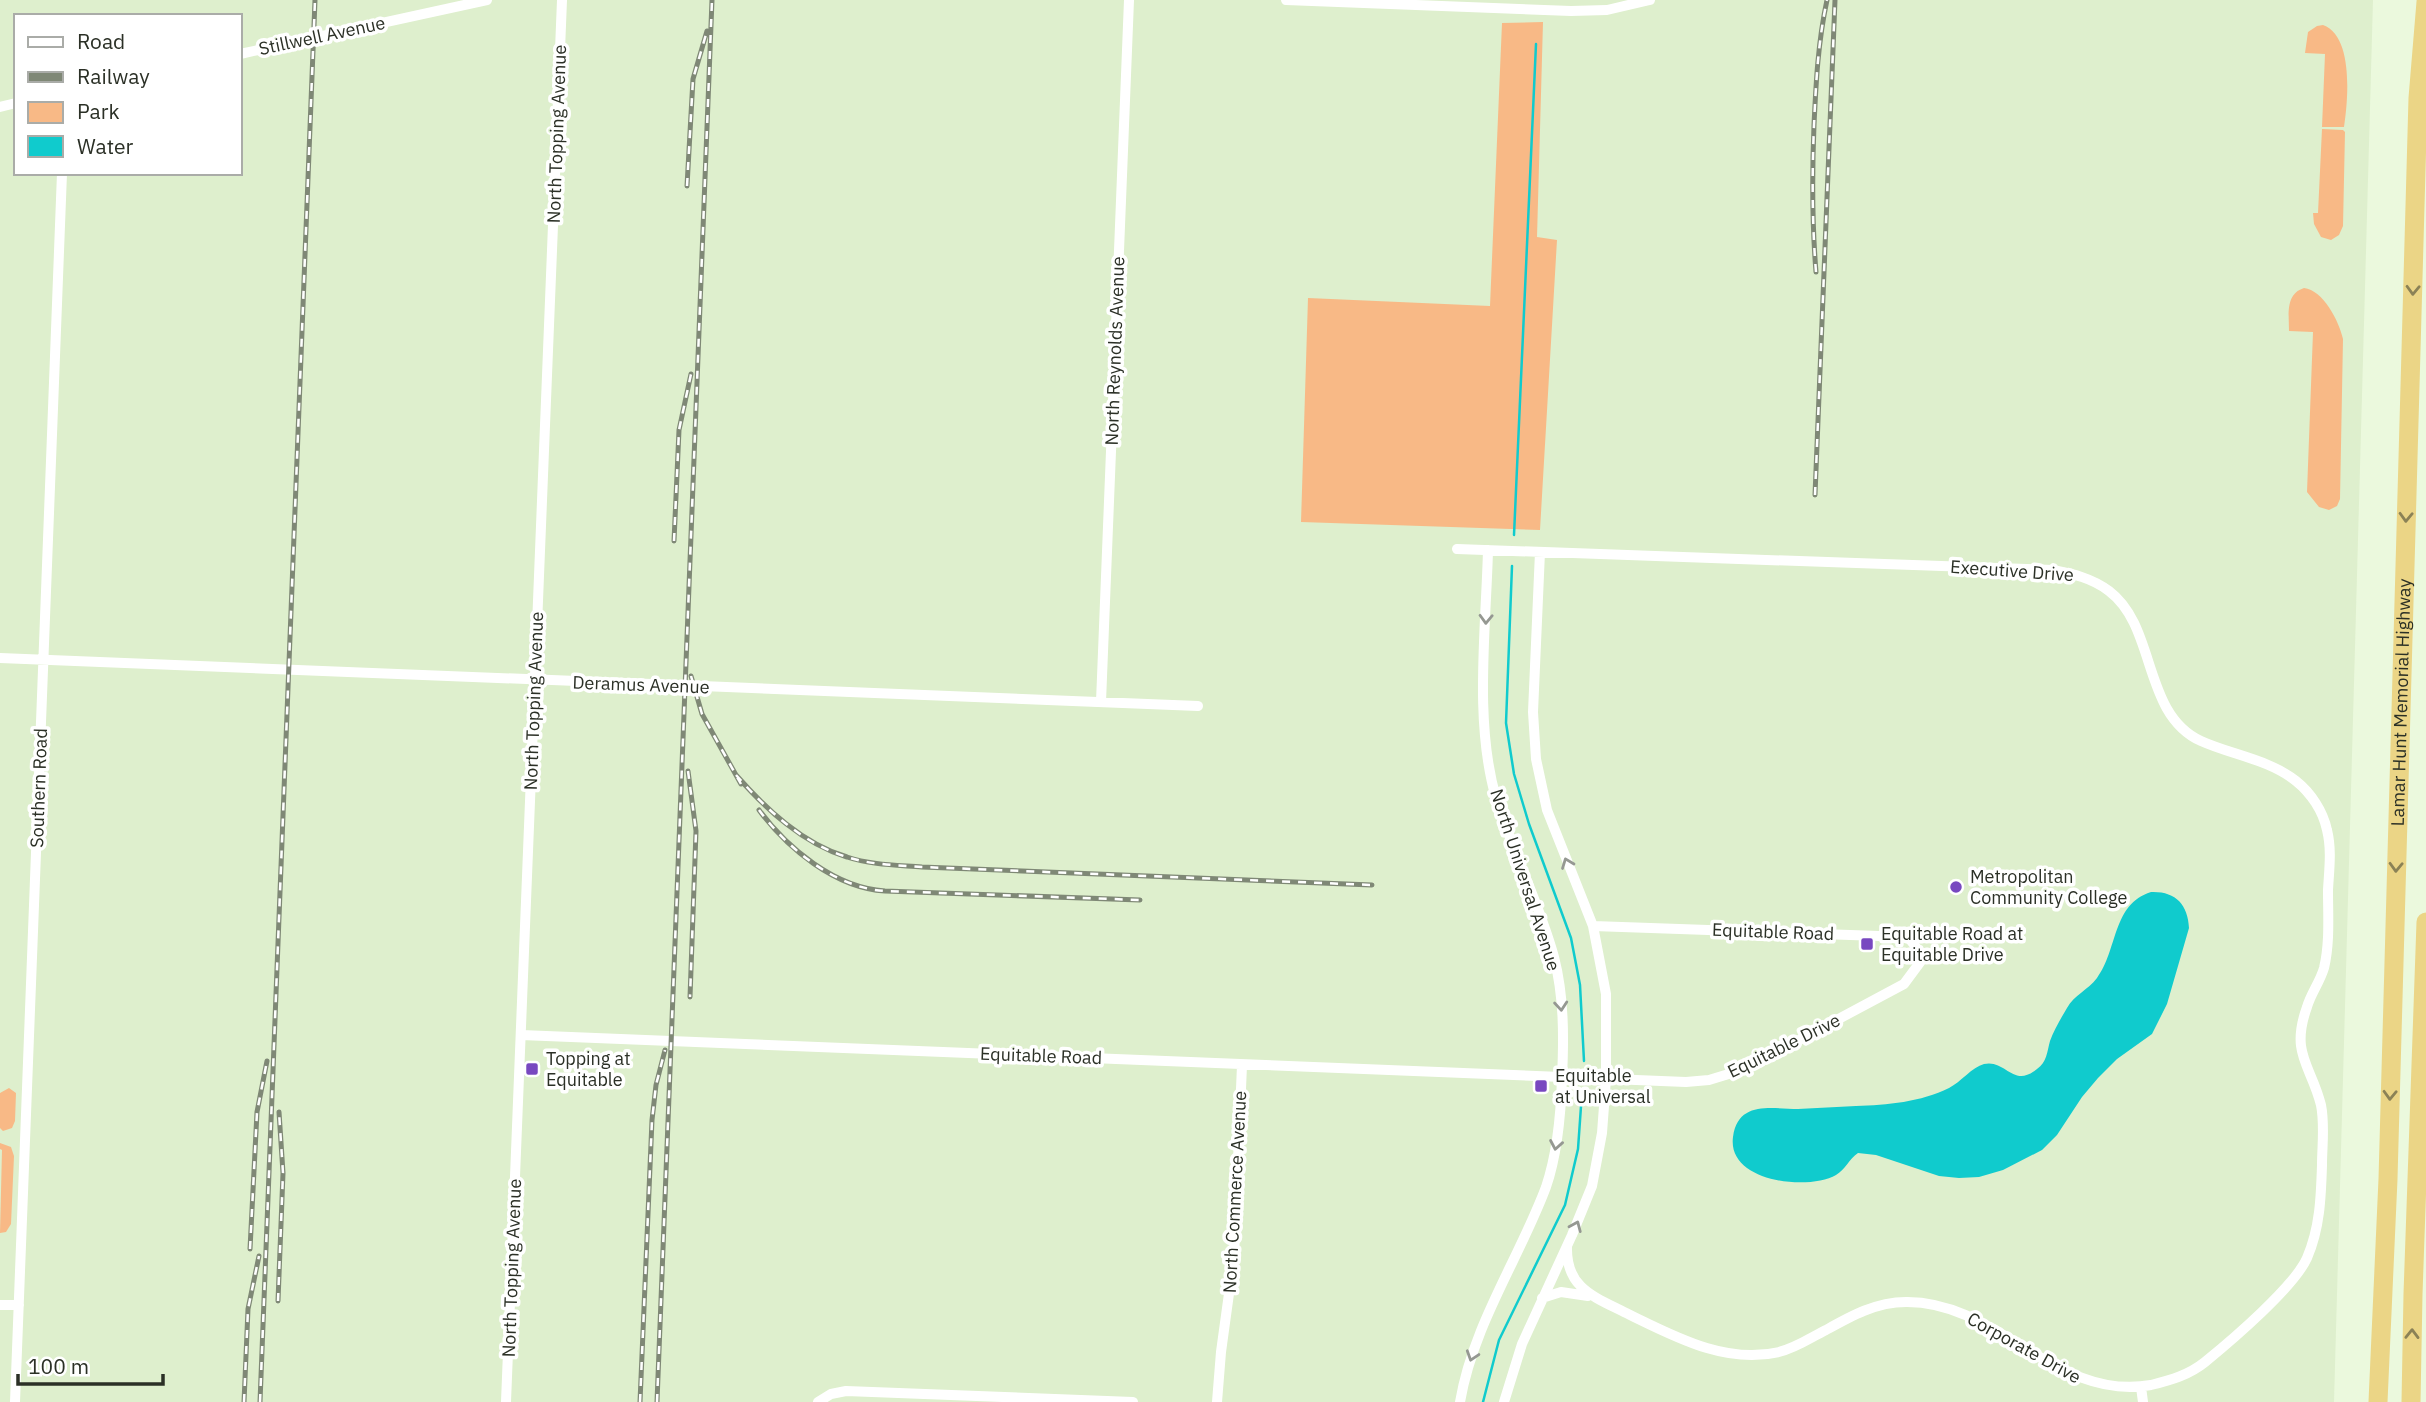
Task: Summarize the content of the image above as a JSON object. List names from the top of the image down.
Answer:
{
  "streets": {
    "highway": ["Lamar Hunt Memorial Highway"],
    "street": [
      "Stillwell Avenue",
      "North Topping Avenue",
      "North Reynolds Avenue",
      "Executive Drive",
      "Deramus Avenue",
      "Southern Road",
      "North Universal Avenue",
      "Equitable Road",
      "Equitable Drive",
      "North Commerce Avenue",
      "Corporate Drive"
    ]
  },
  "crossings": [
    ["North Topping Avenue", "Deramus Avenue"],
    ["North Topping Avenue", "Equitable Road"],
    ["North Reynolds Avenue", "Deramus Avenue"],
    ["Executive Drive", "North Universal Avenue"],
    ["Executive Drive", "Corporate Drive"],
    ["Deramus Avenue", "Southern Road"],
    ["North Universal Avenue", "Equitable Road"],
    ["North Universal Avenue", "Equitable Drive"],
    ["Equitable Road", "Equitable Drive"],
    ["Equitable Road", "North Commerce Avenue"]
  ],
  "places": {
    "other": ["Metropolitan Community College"],
    "transit": ["Equitable Road at Equitable Drive", "Topping at Equitable", "Equitable at Universal"]
  },
  "legend": [
    "Road",
    "Railway",
    "Park",
    "Water"
  ],
  "scale_bar": "100 m"
}
